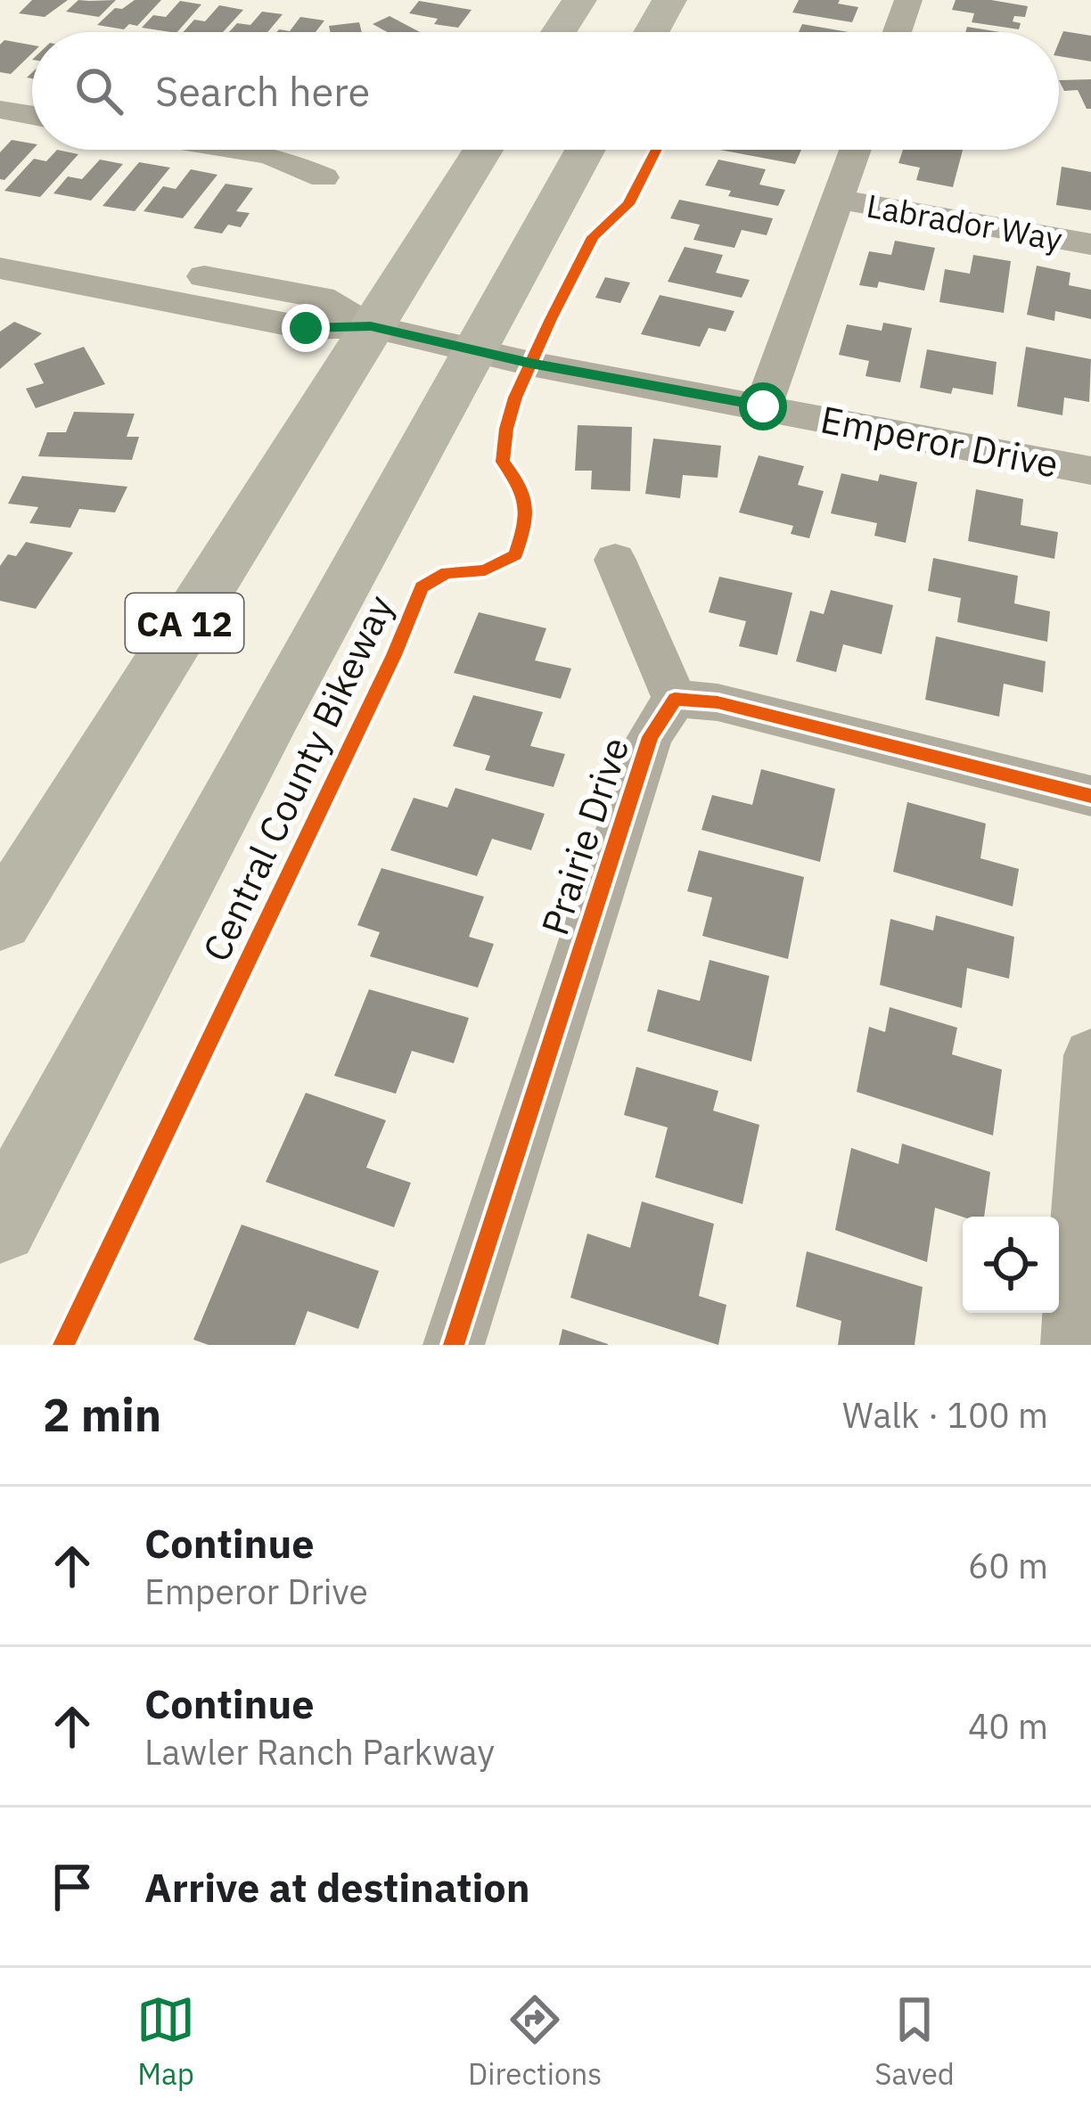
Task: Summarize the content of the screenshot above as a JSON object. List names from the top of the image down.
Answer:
{
  "streets": {
    "highway": ["CA 12"],
    "street": ["Labrador Way", "Emperor Drive", "Prairie Drive"],
    "cycle path": ["Central County Bikeway"]
  },
  "crossings": [
    ["Emperor Drive", "CA 12"]
  ],
  "page": {
    "search": "Search here",
    "heading": ["2 min", "Walk · 100 m"],
    "list": [
      ["Continue", "Emperor Drive", "60 m"],
      ["Continue", "Lawler Ranch Parkway", "40 m"],
      "Arrive at destination"
    ],
    "nav": ["Map", "Directions", "Saved"]
  }
}
